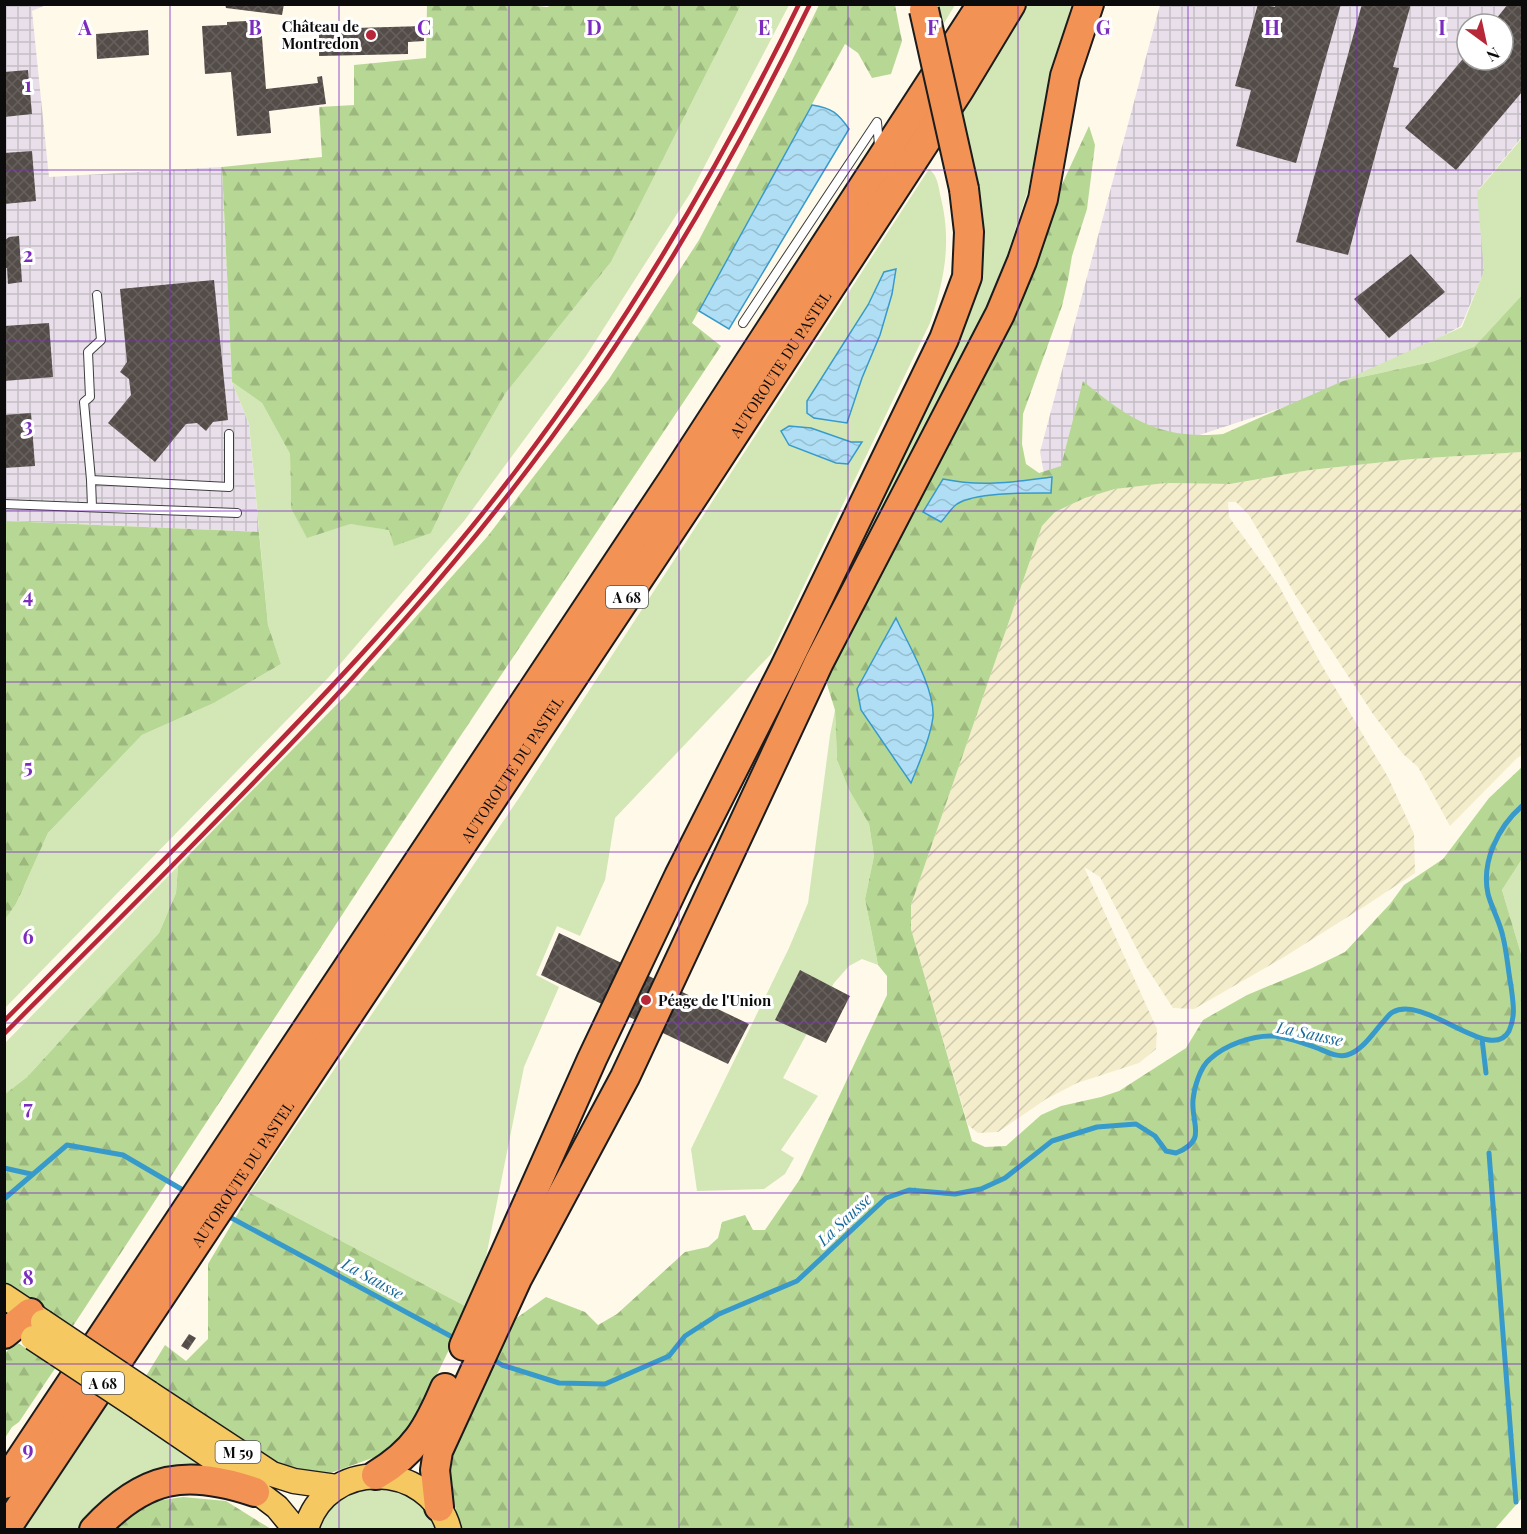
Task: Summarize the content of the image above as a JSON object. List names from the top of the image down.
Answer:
{
  "streets": {
    "highway": ["AUTOROUTE DU PASTEL", "A 68"],
    "main road": ["M 59"]
  },
  "water": ["La Sausse"],
  "places": ["Château de Montredon", "Péage de l'Union"],
  "north": "bottom right",
  "grid": {
    "columns": [
      "A",
      "B",
      "C",
      "D",
      "E",
      "F",
      "G",
      "H",
      "I"
    ],
    "rows": [
      "1",
      "2",
      "3",
      "4",
      "5",
      "6",
      "7",
      "8",
      "9"
    ]
  }
}
